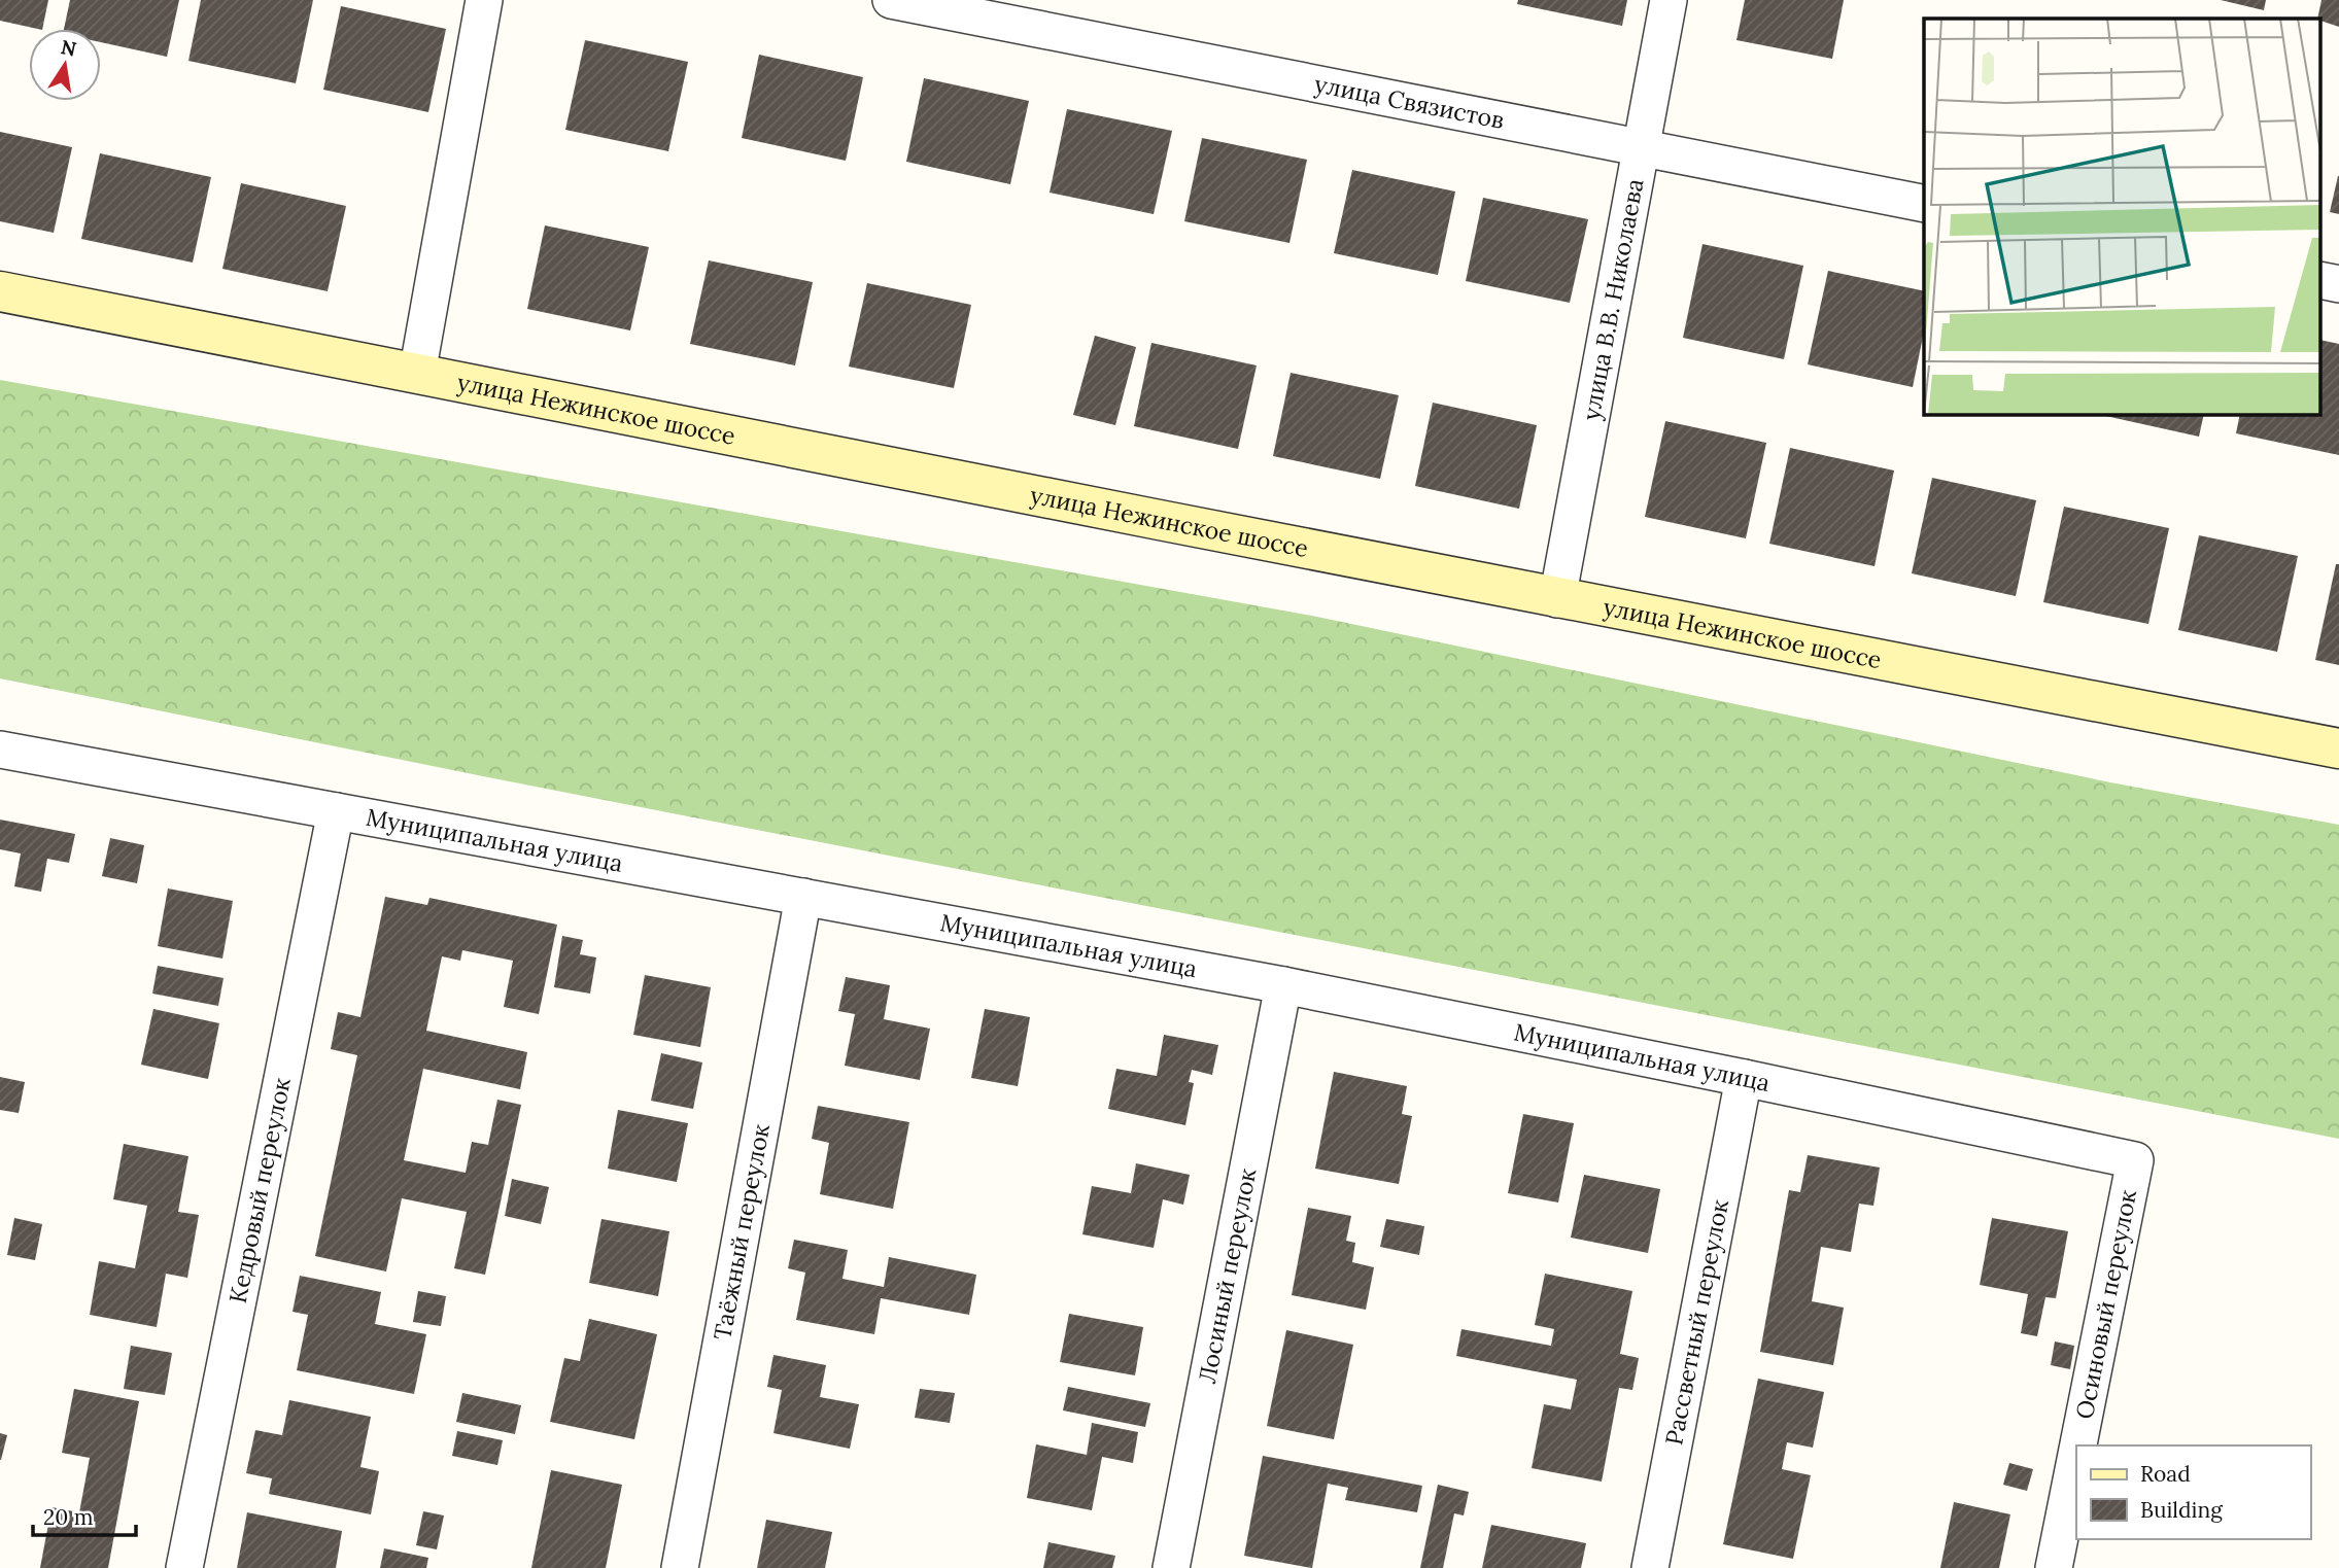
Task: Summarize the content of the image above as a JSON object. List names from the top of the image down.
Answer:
{
  "streets": {
    "main road": ["улица Нежинское шоссе"],
    "street": [
      "улица Связистов",
      "улица В.В. Николаева",
      "Муниципальная улица",
      "Кедровый переулок",
      "Таёжный переулок",
      "Лосиный переулок",
      "Осиновый переулок",
      "Рассветный переулок"
    ]
  },
  "crossings": [
    ["улица Связистов", "улица В.В. Николаева"],
    ["улица В.В. Николаева", "улица Нежинское шоссе"],
    ["Муниципальная улица", "Кедровый переулок"],
    ["Муниципальная улица", "Таёжный переулок"],
    ["Муниципальная улица", "Лосиный переулок"],
    ["Муниципальная улица", "Осиновый переулок"],
    ["Муниципальная улица", "Рассветный переулок"]
  ],
  "legend": ["Road", "Building"],
  "scale_bar": "20 m",
  "north": "top"
}
